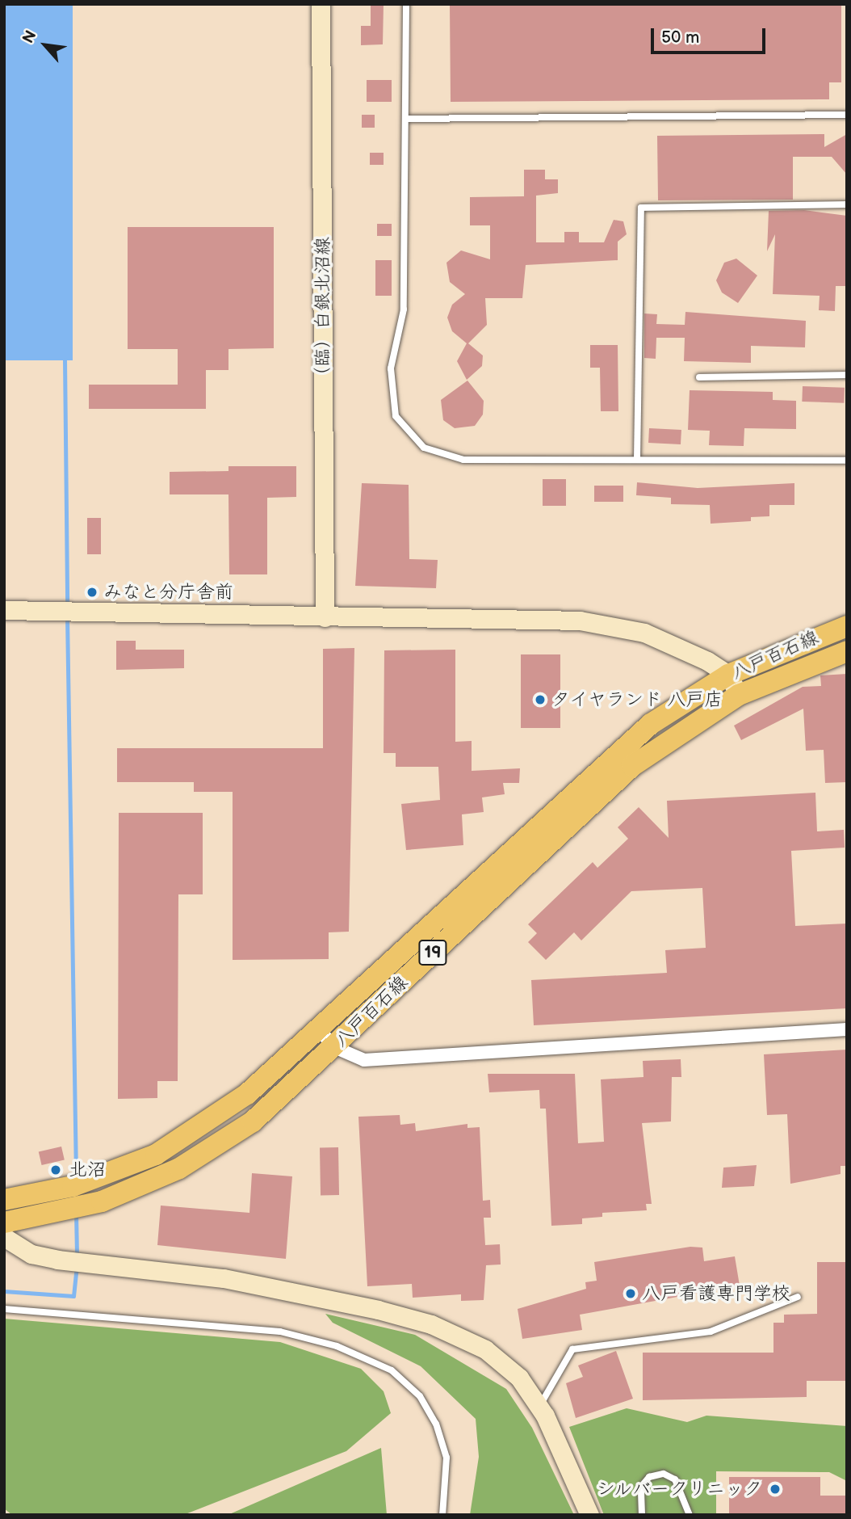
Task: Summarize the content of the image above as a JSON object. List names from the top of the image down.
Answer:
{
  "streets": {
    "main road": ["八戸百石線", "19"],
    "street": ["（臨）白銀北沼線"]
  },
  "places": [
    "みなと分庁舎前",
    "タイヤランド 八戸店",
    "北沼",
    "八戸看護専門学校",
    "シルバークリニック"
  ],
  "scale_bar": "50 m",
  "north": "top left"
}
